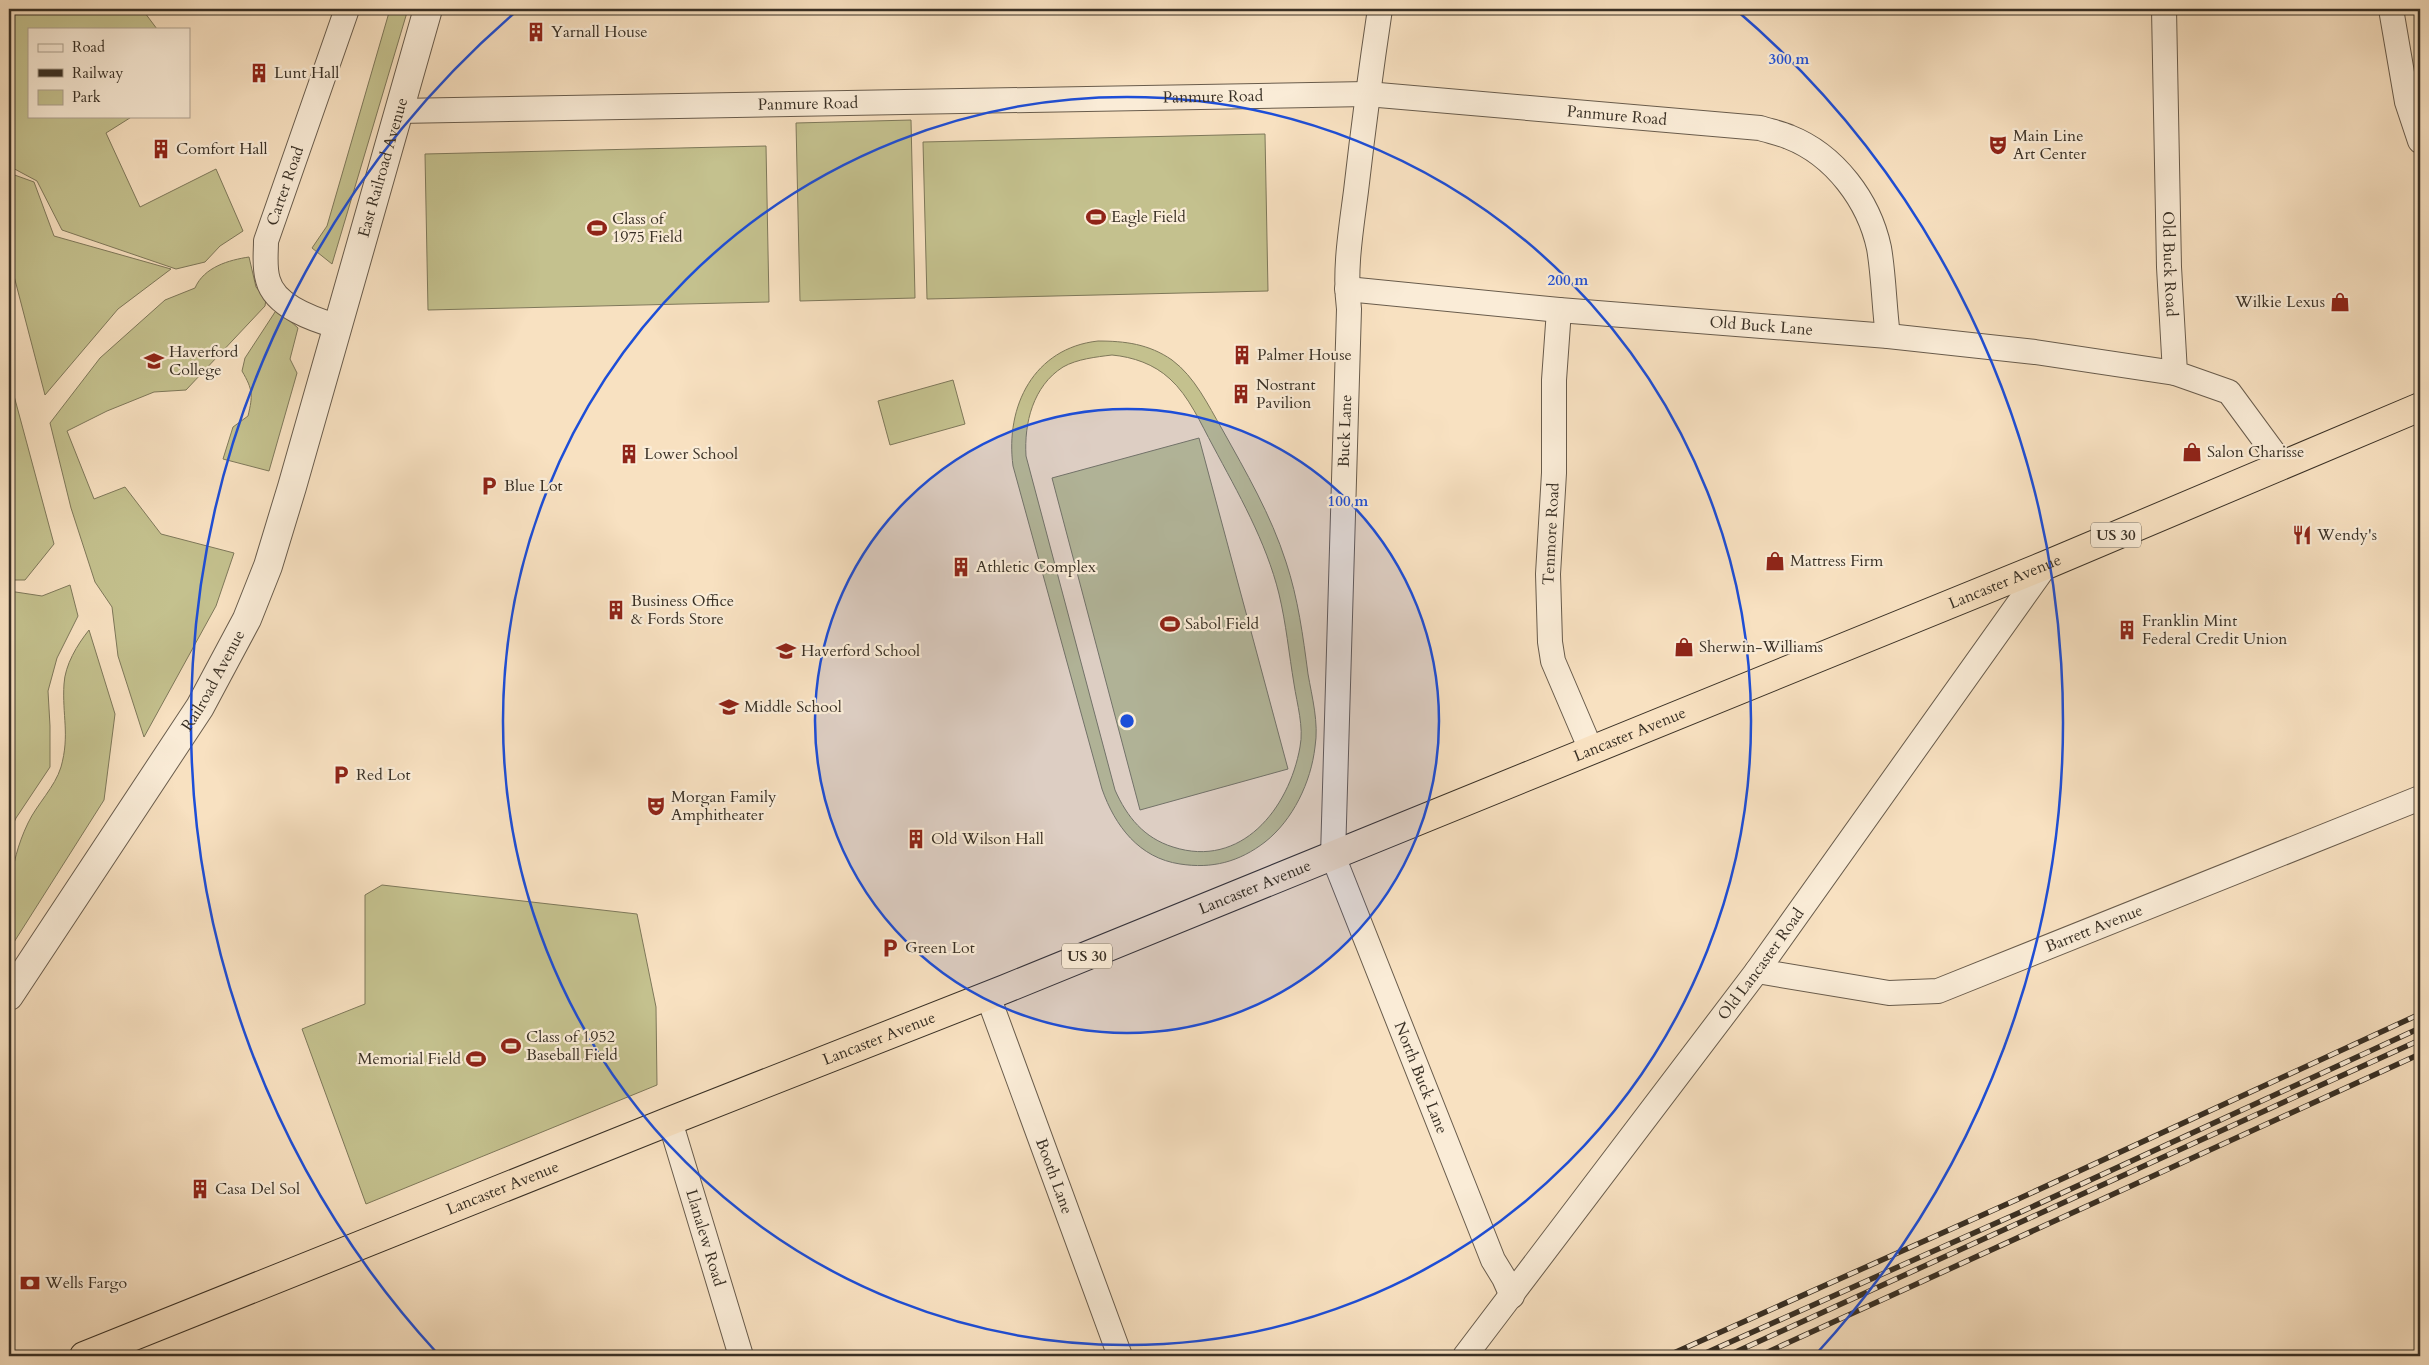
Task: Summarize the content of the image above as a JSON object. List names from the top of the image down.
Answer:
{
  "streets": {
    "highway": ["US 30", "Lancaster Avenue"],
    "street": [
      "Panmure Road",
      "East Railroad Avenue",
      "Carter Road",
      "Old Buck Road",
      "Old Buck Lane",
      "Buck Lane",
      "Tenmore Road",
      "Railroad Avenue",
      "Barrett Avenue",
      "Old Lancaster Road",
      "North Buck Lane",
      "Booth Lane",
      "Llanalew Road"
    ]
  },
  "crossings": [
    ["Panmure Road", "East Railroad Avenue"],
    ["Panmure Road", "Old Buck Lane"],
    ["Panmure Road", "Buck Lane"],
    ["East Railroad Avenue", "Carter Road"],
    ["East Railroad Avenue", "Railroad Avenue"],
    ["Carter Road", "Railroad Avenue"],
    ["Old Buck Road", "Old Buck Lane"],
    ["Old Buck Lane", "Buck Lane"],
    ["Old Buck Lane", "Tenmore Road"],
    ["Buck Lane", "Lancaster Avenue"],
    ["Buck Lane", "North Buck Lane"],
    ["Tenmore Road", "Lancaster Avenue"],
    ["Lancaster Avenue", "Old Lancaster Road"],
    ["Lancaster Avenue", "North Buck Lane"],
    ["Lancaster Avenue", "Booth Lane"],
    ["Lancaster Avenue", "Llanalew Road"],
    ["Barrett Avenue", "Old Lancaster Road"],
    ["Old Lancaster Road", "North Buck Lane"]
  ],
  "places": {
    "building": [
      "Yarnall House",
      "Lunt Hall",
      "Comfort Hall",
      "Palmer House",
      "Nostrant Pavilion",
      "Lower School",
      "Athletic Complex",
      "Business Office & Fords Store",
      "Franklin Mint Federal Credit Union",
      "Old Wilson Hall",
      "Casa Del Sol"
    ],
    "theatre": ["Main Line Art Center", "Morgan Family Amphitheater"],
    "sports": [
      "Eagle Field",
      "Class of 1975 Field",
      "Sabol Field",
      "Class of 1952 Baseball Field",
      "Memorial Field"
    ],
    "shop": [
      "Wilkie Lexus",
      "Salon Charisse",
      "Mattress Firm",
      "Sherwin-Williams"
    ],
    "school or university": ["Haverford College", "Haverford School", "Middle School"],
    "parking": ["Blue Lot", "Red Lot", "Green Lot"],
    "restaurant": ["Wendy's"],
    "bank": ["Wells Fargo"]
  },
  "legend": ["Road", "Railway", "Park"],
  "rings": ["300 m", "200 m", "100 m"]
}
